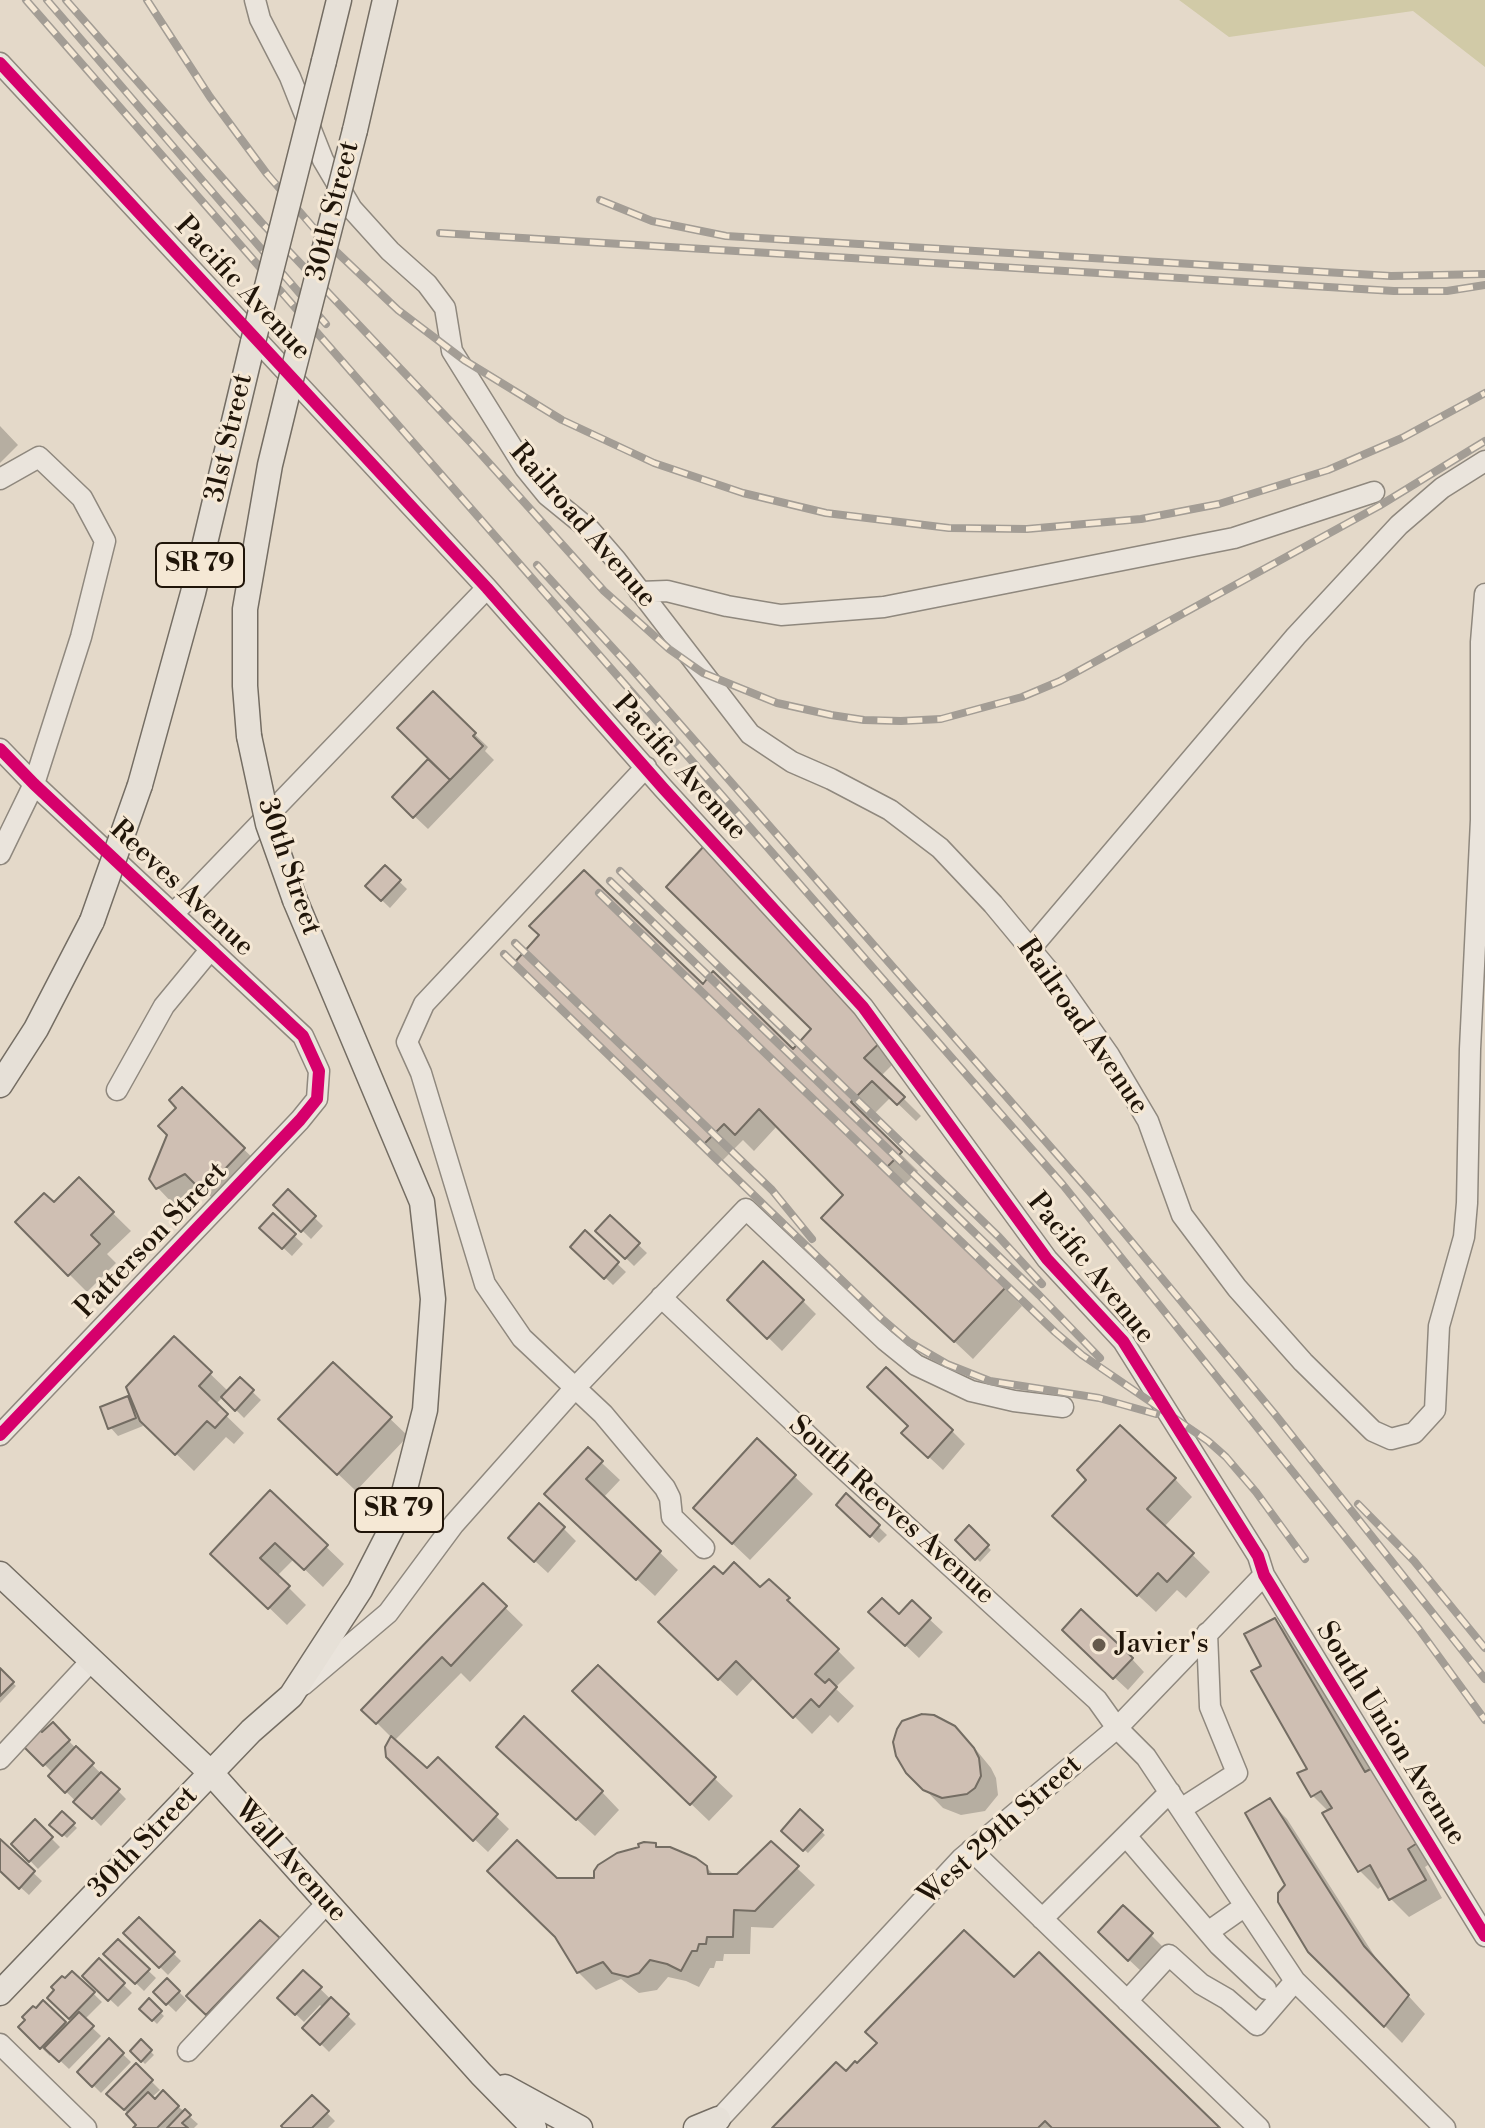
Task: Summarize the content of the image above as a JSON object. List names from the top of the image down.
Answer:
{
  "streets": {
    "main road": [
      "30th Street",
      "31st Street",
      "SR 79",
      "Wall Avenue"
    ],
    "street": [
      "Pacific Avenue",
      "Railroad Avenue",
      "Reeves Avenue",
      "Patterson Street",
      "South Reeves Avenue",
      "South Union Avenue",
      "West 29th Street"
    ]
  },
  "crossings": [
    ["30th Street", "South Reeves Avenue"],
    ["30th Street", "Wall Avenue"],
    ["Pacific Avenue", "South Union Avenue"],
    ["Pacific Avenue", "West 29th Street"],
    ["Reeves Avenue", "Patterson Street"],
    ["South Reeves Avenue", "West 29th Street"],
    ["South Union Avenue", "West 29th Street"]
  ],
  "places": ["Javier's"]
}
